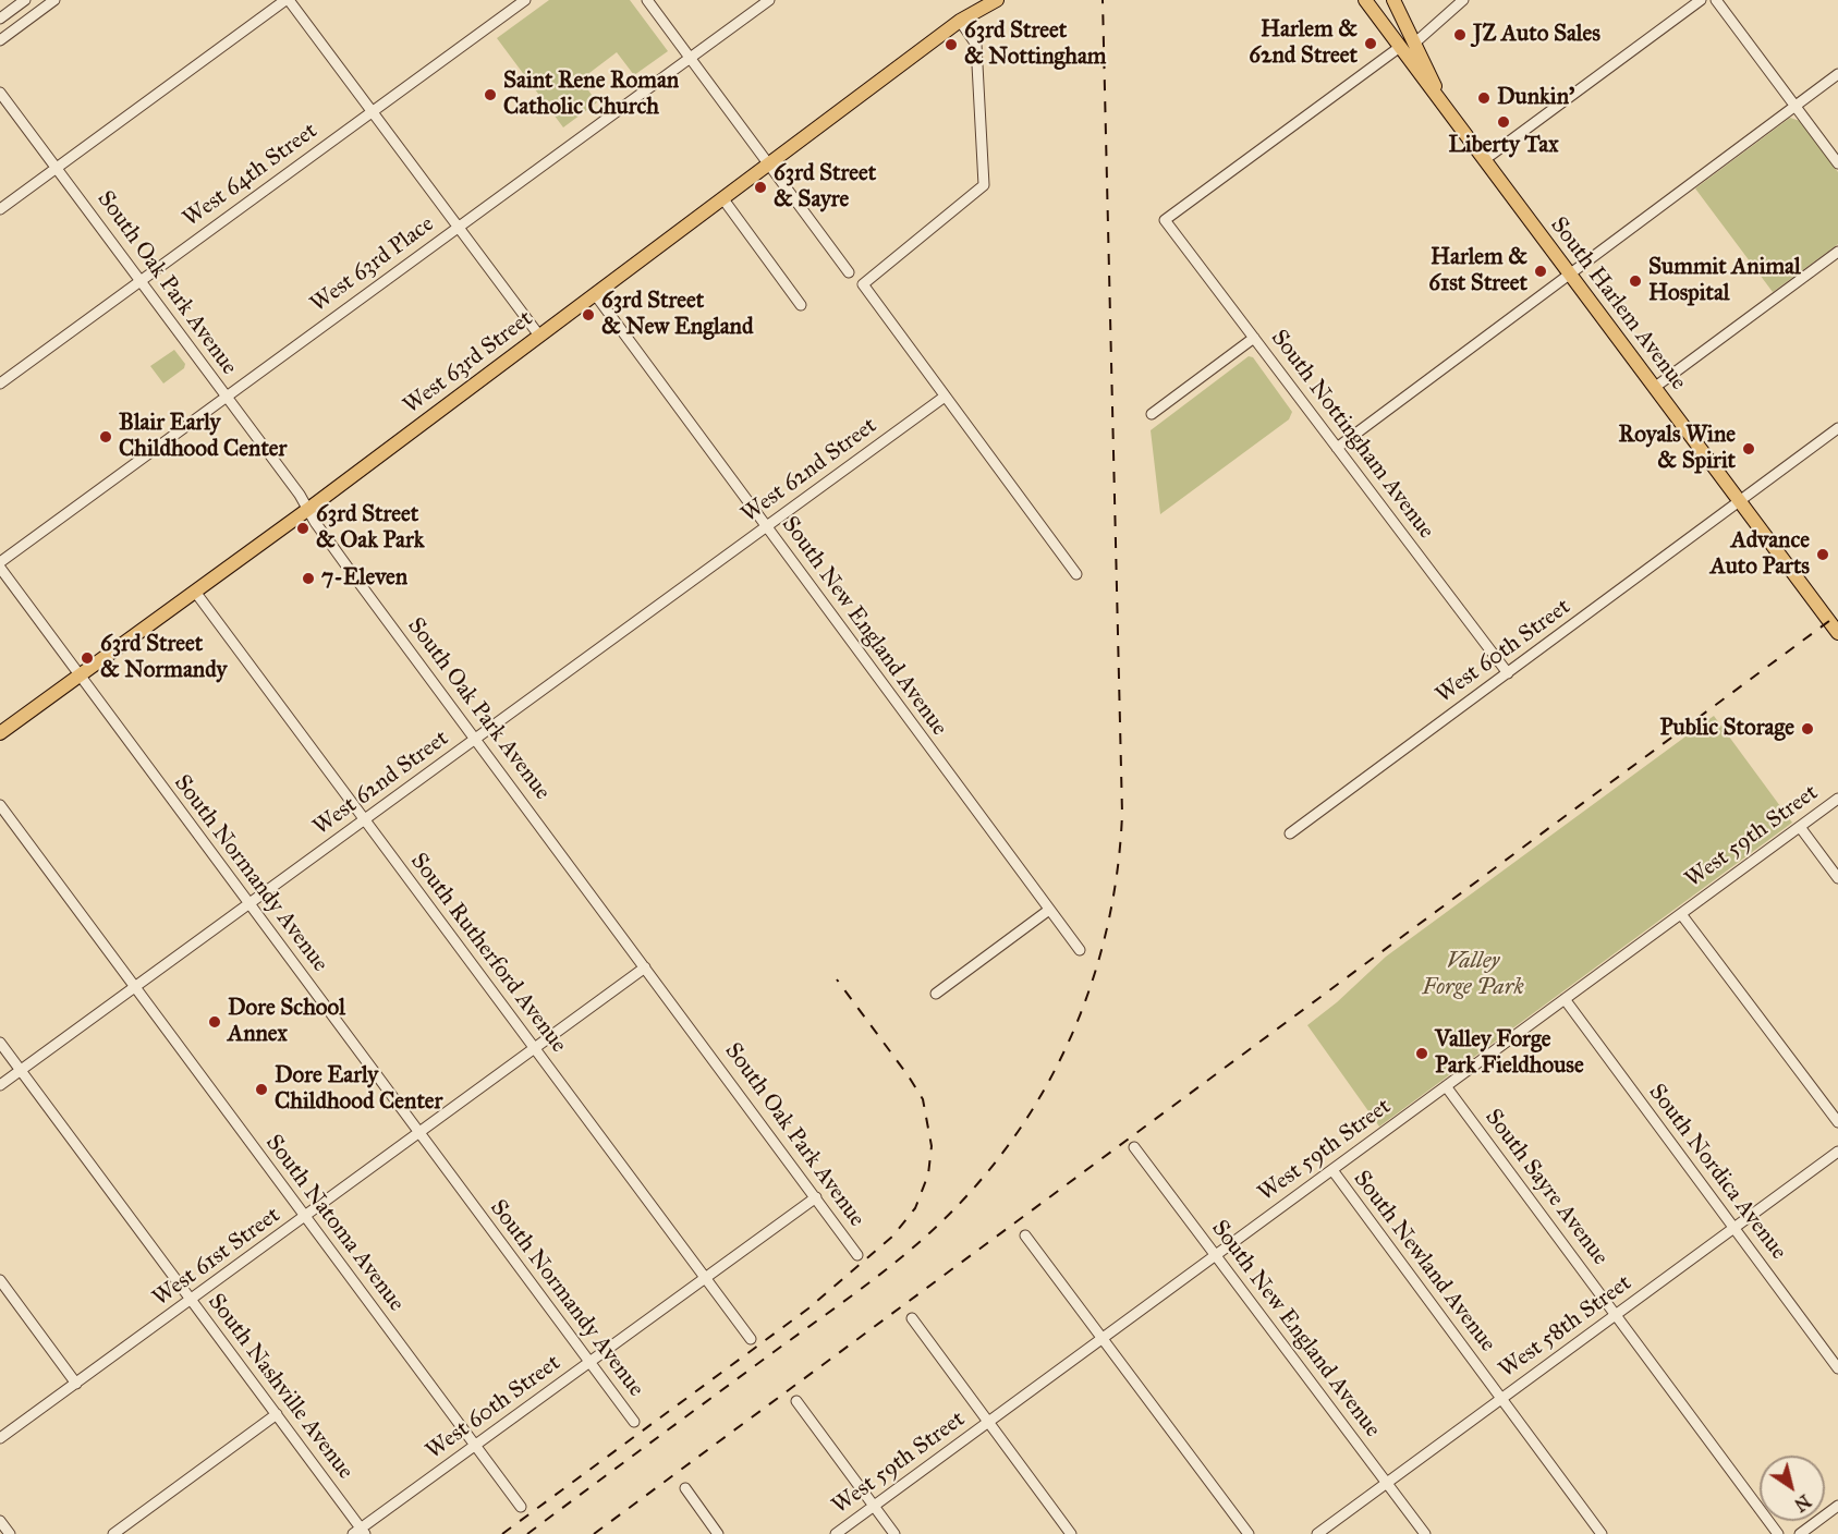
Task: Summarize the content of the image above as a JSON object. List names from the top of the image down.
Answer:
{
  "streets": {
    "main road": ["South Harlem Avenue", "West 63rd Street"],
    "street": [
      "West 64th Street",
      "West 63rd Place",
      "South Oak Park Avenue",
      "South Nottingham Avenue",
      "West 62nd Street",
      "South New England Avenue",
      "West 60th Street",
      "West 59th Street",
      "South Normandy Avenue",
      "South Rutherford Avenue",
      "South Nordica Avenue",
      "South Sayre Avenue",
      "South Natoma Avenue",
      "West 61st Street",
      "South Newland Avenue",
      "West 58th Street",
      "South Nashville Avenue"
    ]
  },
  "crossings": [
    ["West 64th Street", "South Oak Park Avenue"],
    ["West 63rd Place", "South Oak Park Avenue"],
    ["South Oak Park Avenue", "West 63rd Street"],
    ["South Oak Park Avenue", "West 62nd Street"],
    ["South Oak Park Avenue", "West 60th Street"],
    ["South Oak Park Avenue", "West 61st Street"],
    ["South Harlem Avenue", "South Nottingham Avenue"],
    ["South Harlem Avenue", "West 60th Street"],
    ["West 63rd Street", "South New England Avenue"],
    ["West 63rd Street", "South Normandy Avenue"],
    ["West 63rd Street", "South Rutherford Avenue"],
    ["South Nottingham Avenue", "West 60th Street"],
    ["West 62nd Street", "South New England Avenue"],
    ["West 62nd Street", "South Normandy Avenue"],
    ["West 62nd Street", "South Rutherford Avenue"],
    ["West 62nd Street", "South Natoma Avenue"],
    ["West 62nd Street", "South Nashville Avenue"],
    ["South New England Avenue", "West 59th Street"],
    ["South New England Avenue", "West 58th Street"],
    ["West 60th Street", "South Normandy Avenue"],
    ["West 60th Street", "South Rutherford Avenue"],
    ["West 60th Street", "South Natoma Avenue"],
    ["West 60th Street", "South Nashville Avenue"],
    ["West 59th Street", "South Nordica Avenue"],
    ["West 59th Street", "South Sayre Avenue"],
    ["West 59th Street", "South Newland Avenue"],
    ["South Normandy Avenue", "West 61st Street"],
    ["South Rutherford Avenue", "West 61st Street"],
    ["South Nordica Avenue", "West 58th Street"],
    ["South Sayre Avenue", "West 58th Street"],
    ["South Natoma Avenue", "West 61st Street"],
    ["West 61st Street", "South Nashville Avenue"],
    ["South Newland Avenue", "West 58th Street"]
  ],
  "parks": ["Valley Forge Park"],
  "places": [
    "JZ Auto Sales",
    "Harlem & 62nd Street",
    "63rd Street & Nottingham",
    "Saint Rene Roman Catholic Church",
    "Dunkin'",
    "Liberty Tax",
    "63rd Street & Sayre",
    "Harlem & 61st Street",
    "Summit Animal Hospital",
    "63rd Street & New England",
    "Blair Early Childhood Center",
    "Royals Wine & Spirit",
    "63rd Street & Oak Park",
    "Advance Auto Parts",
    "7-Eleven",
    "63rd Street & Normandy",
    "Public Storage",
    "Dore School Annex",
    "Valley Forge Park Fieldhouse",
    "Dore Early Childhood Center"
  ],
  "north": "bottom right"
}
